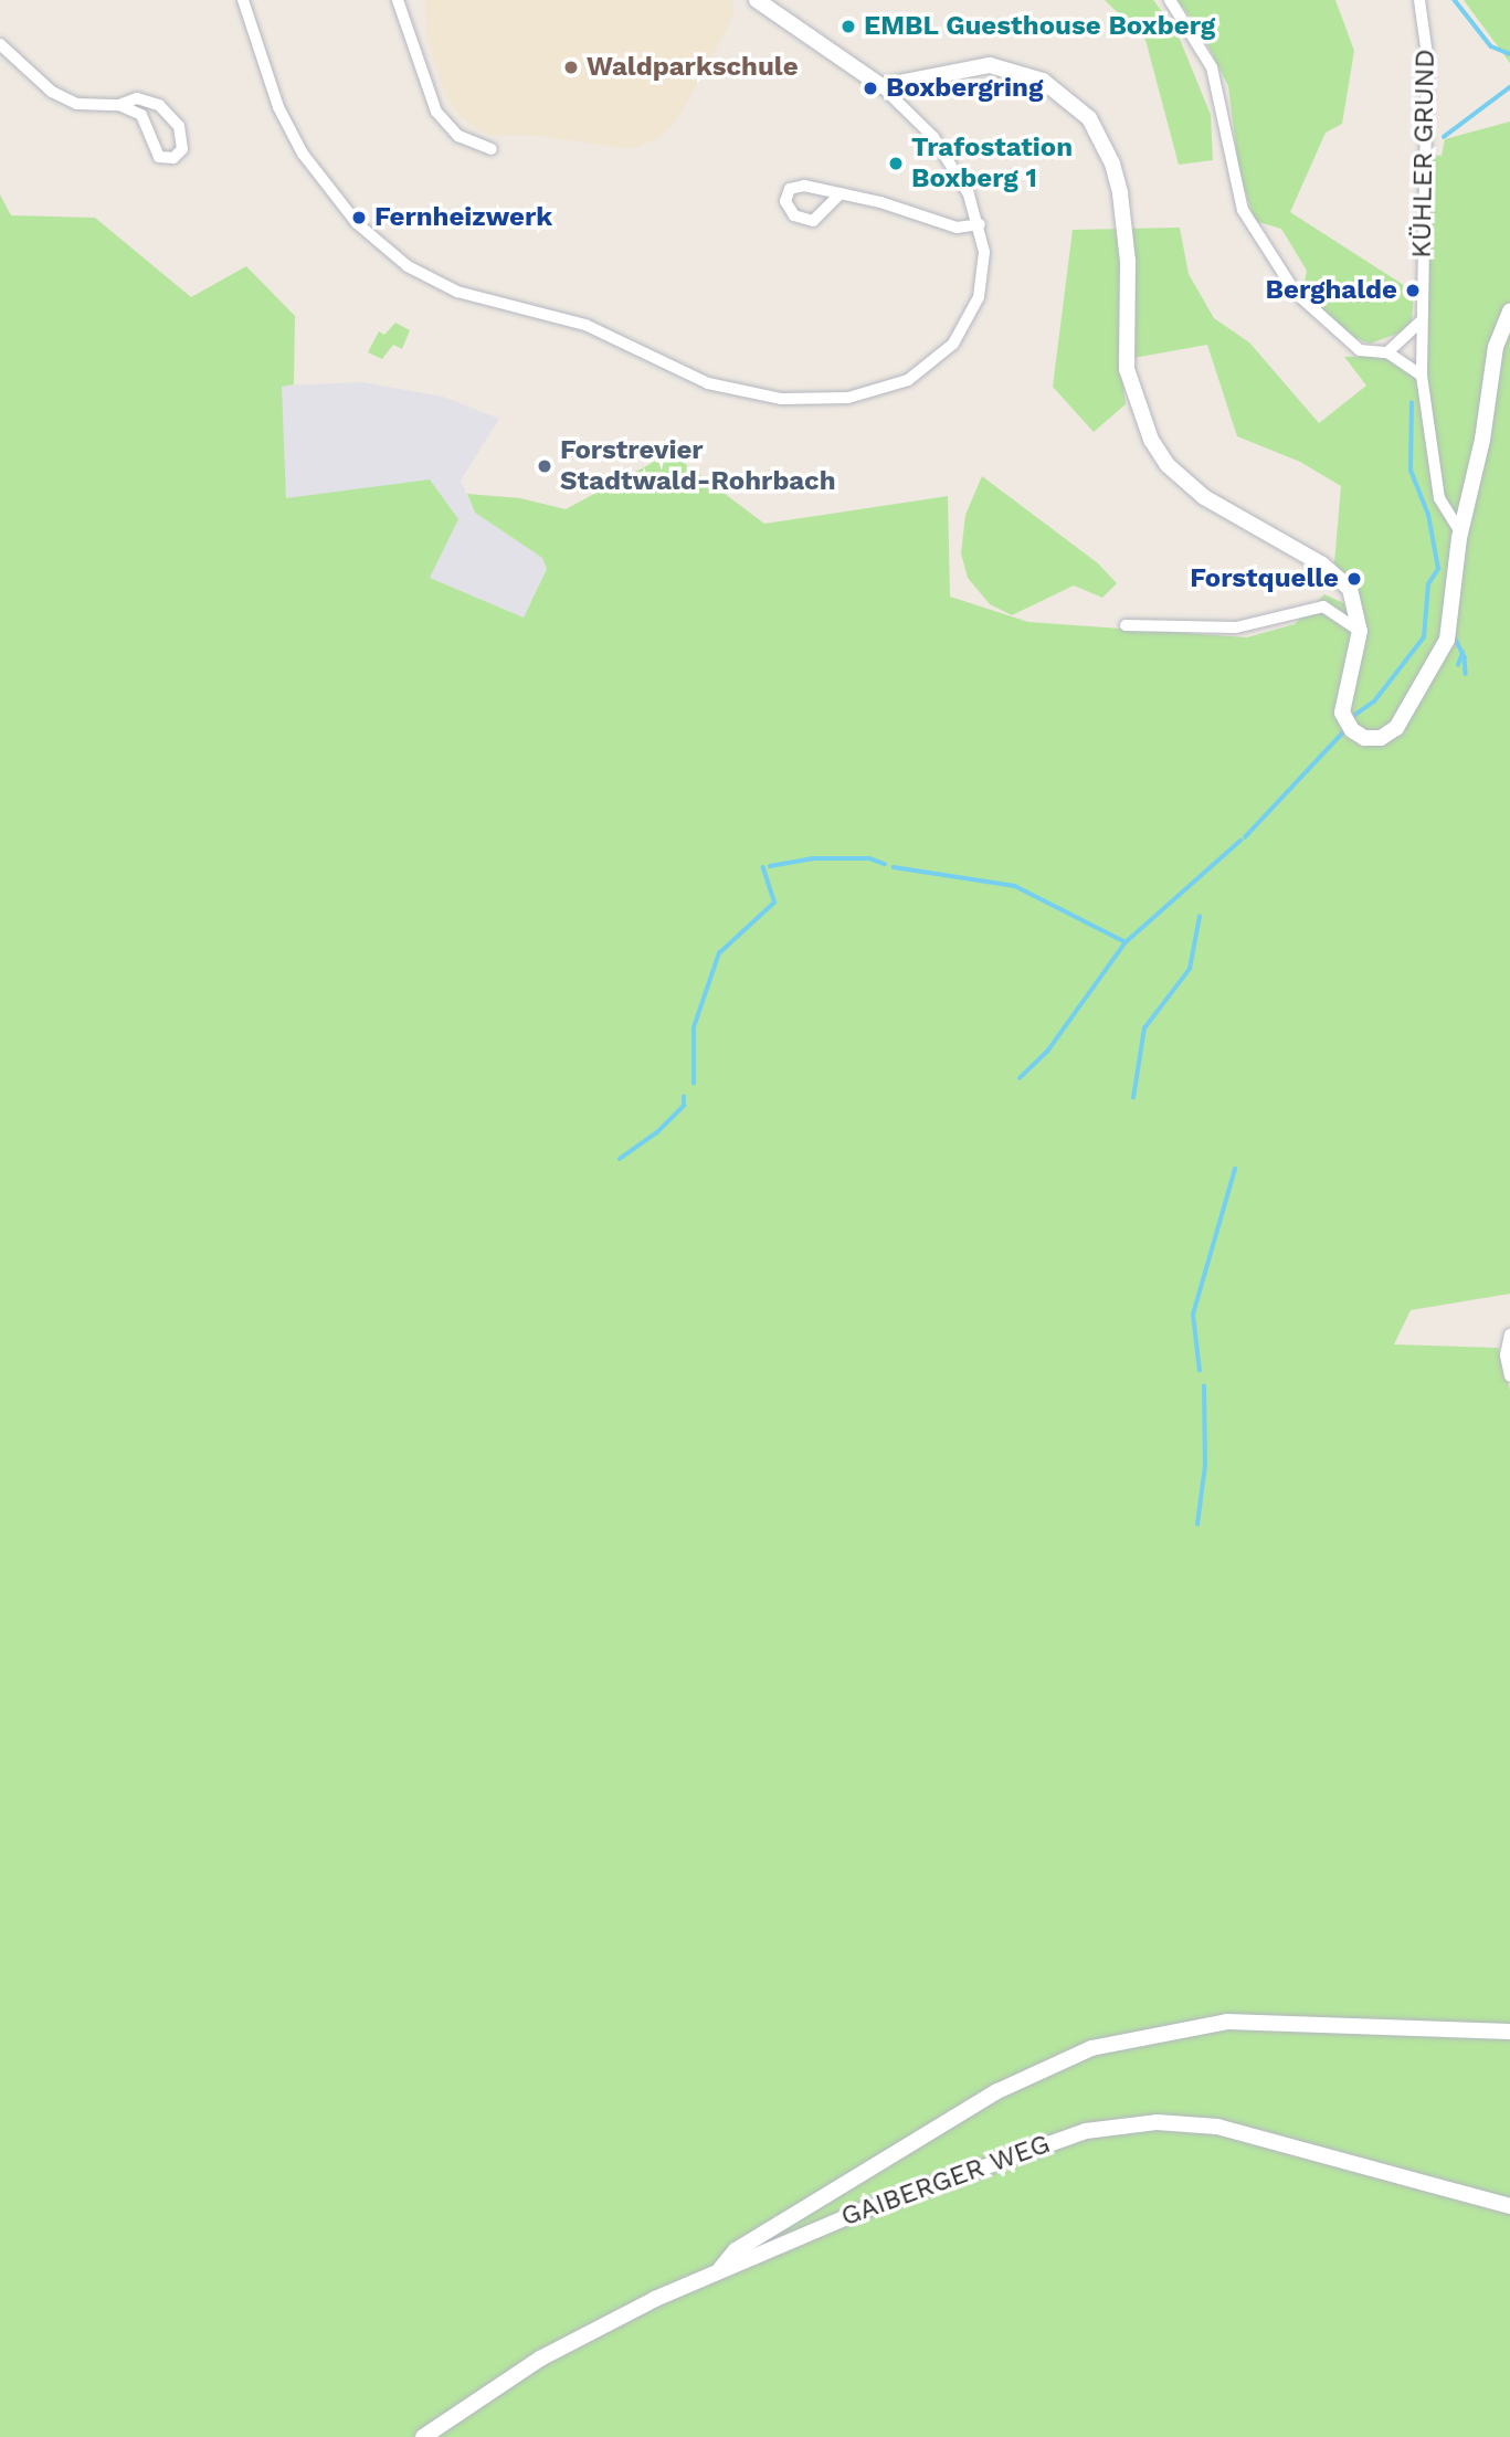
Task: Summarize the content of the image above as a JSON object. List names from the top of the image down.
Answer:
{
  "streets": {
    "street": ["KÜHLER GRUND", "GAIBERGER WEG"]
  },
  "places": [
    "EMBL Guesthouse Boxberg",
    "Waldparkschule",
    "Boxbergring",
    "Trafostation Boxberg 1",
    "Fernheizwerk",
    "Berghalde",
    "Forstrevier Stadtwald-Rohrbach",
    "Forstquelle"
  ]
}
